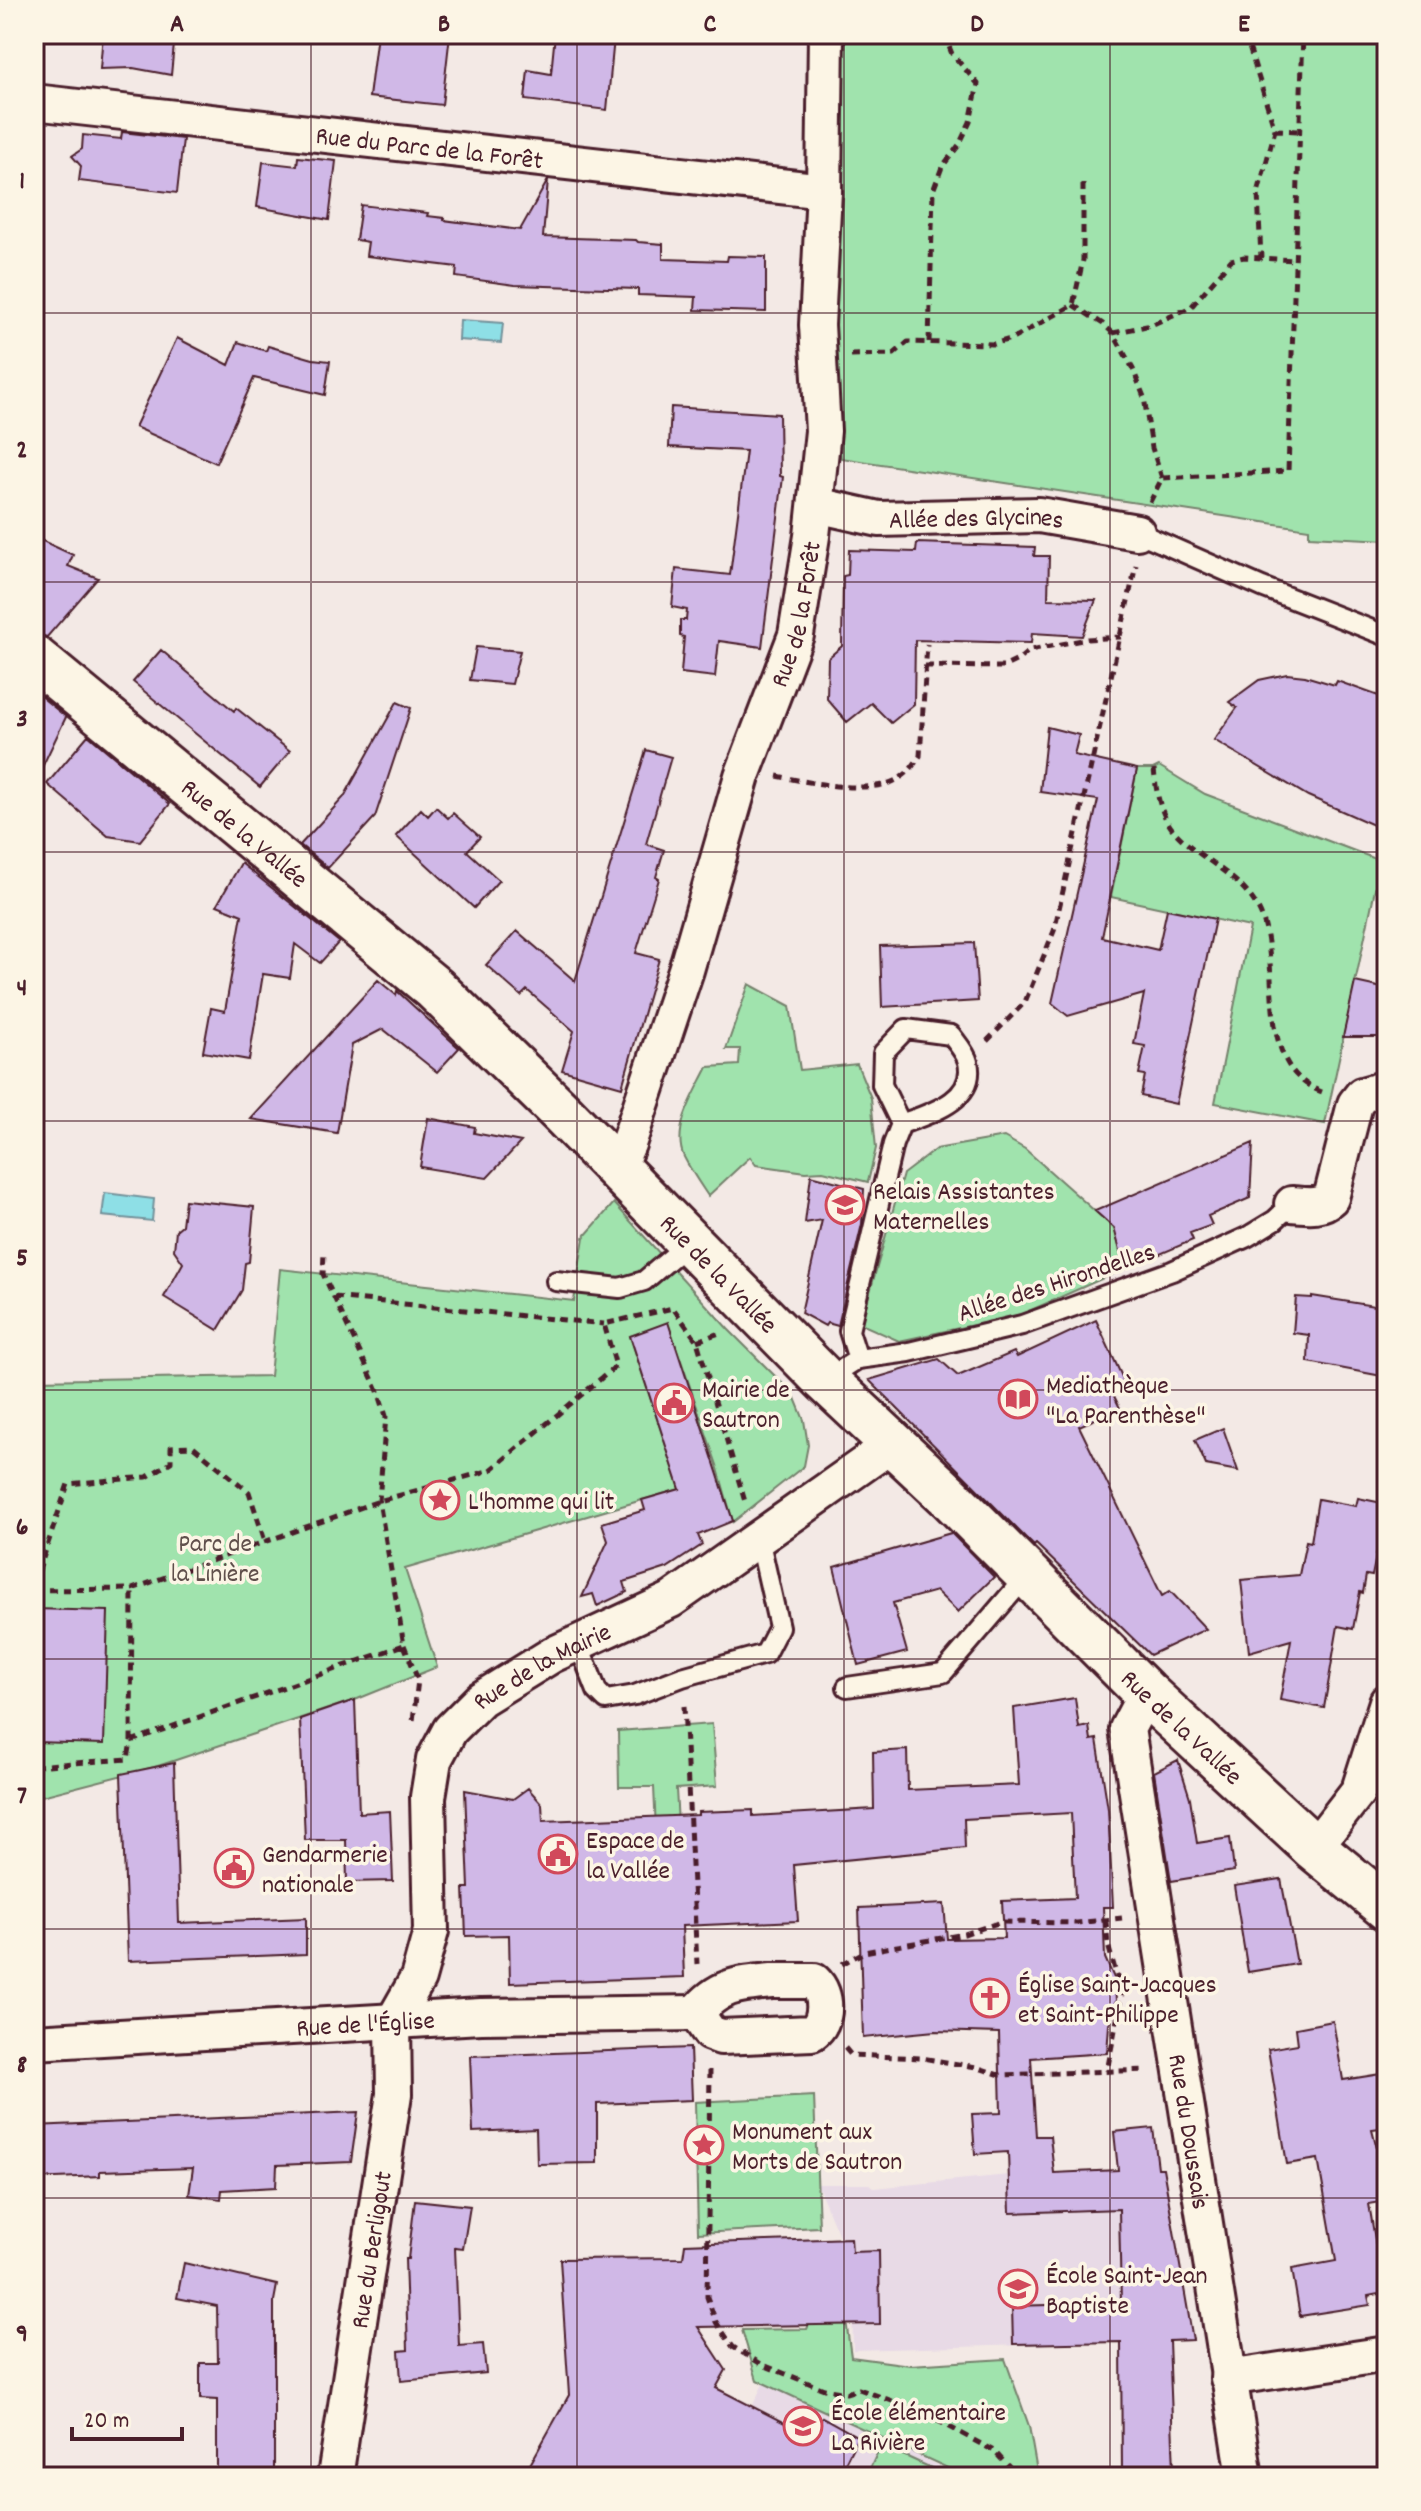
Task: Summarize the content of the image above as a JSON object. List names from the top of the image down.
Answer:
{
  "streets": {
    "street": [
      "Rue du Parc de la Forêt",
      "Allée des Glycines",
      "Rue de la Forêt",
      "Rue de la Vallée",
      "Rue de la Mairie",
      "Rue de l'Église",
      "Rue du Doussais",
      "Rue du Berligout"
    ],
    "lane": ["Allée des Hirondelles"]
  },
  "crossings": [
    ["Rue du Parc de la Forêt", "Rue de la Forêt"],
    ["Allée des Glycines", "Rue de la Forêt"],
    ["Rue de la Forêt", "Rue de la Vallée"],
    ["Rue de la Vallée", "Allée des Hirondelles"],
    ["Rue de la Vallée", "Rue de la Mairie"],
    ["Rue de la Vallée", "Rue du Doussais"],
    ["Rue de la Mairie", "Rue de l'Église"],
    ["Rue de la Mairie", "Rue du Berligout"],
    ["Rue de l'Église", "Rue du Berligout"]
  ],
  "parks": ["Parc de la Linière"],
  "places": {
    "school or university": ["Relais Assistantes Maternelles", "École Saint-Jean Baptiste", "École élémentaire La Rivière"],
    "library": ["Mediathèque \"La Parenthèse\""],
    "public building": ["Mairie de Sautron", "Espace de la Vallée", "Gendarmerie nationale"],
    "place": ["L'homme qui lit", "Monument aux Morts de Sautron"],
    "church": ["Église Saint-Jacques et Saint-Philippe"]
  },
  "scale_bar": "20 m",
  "grid": {
    "columns": [
      "A",
      "B",
      "C",
      "D",
      "E"
    ],
    "rows": [
      "1",
      "2",
      "3",
      "4",
      "5",
      "6",
      "7",
      "8",
      "9"
    ]
  }
}
